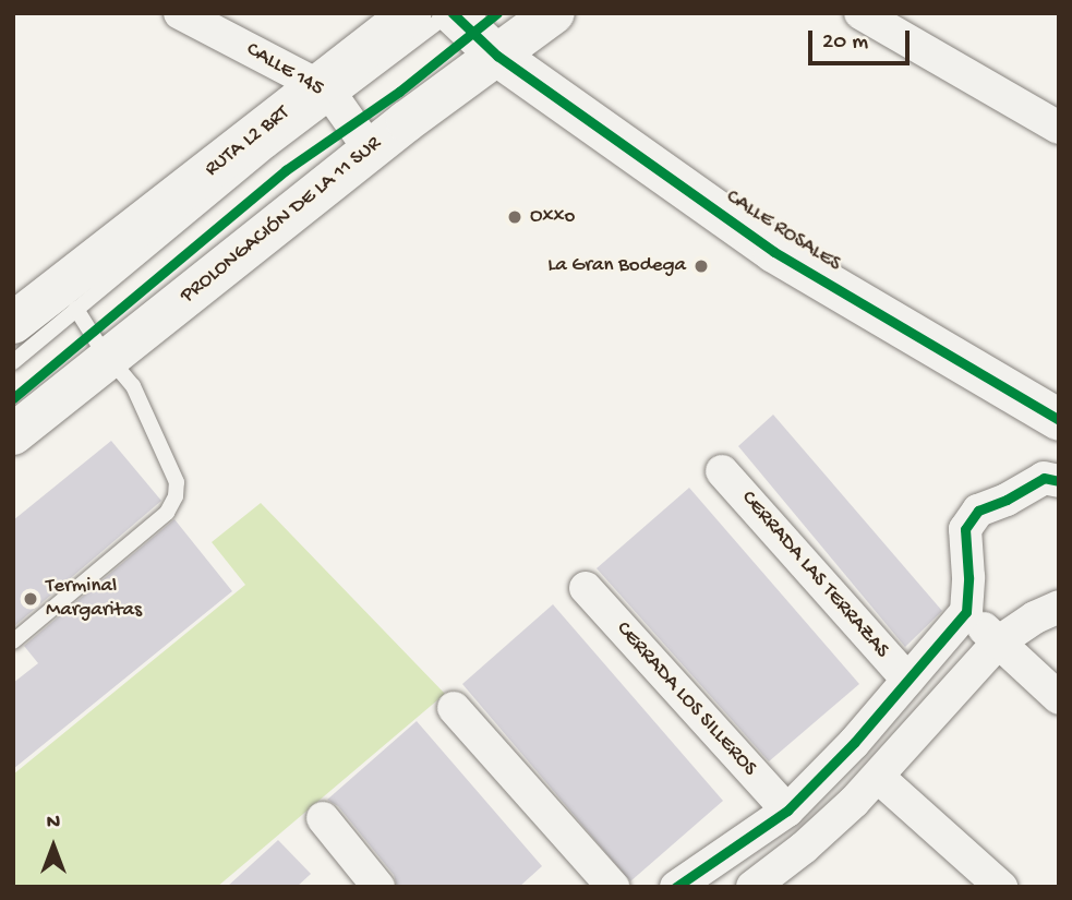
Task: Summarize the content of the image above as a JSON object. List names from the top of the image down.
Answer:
{
  "streets": {
    "main road": ["PROLONGACIÓN DE LA 11 SUR", "CALLE ROSALES"],
    "street": ["CALLE 145", "CERRADA LAS TERRAZAS", "CERRADA LOS SILLEROS"],
    "lane": ["RUTA L2 BRT"]
  },
  "crossings": [
    ["CALLE 145", "RUTA L2 BRT"],
    ["CALLE 145", "PROLONGACIÓN DE LA 11 SUR"],
    ["RUTA L2 BRT", "CALLE ROSALES"],
    ["PROLONGACIÓN DE LA 11 SUR", "CALLE ROSALES"]
  ],
  "places": ["Oxxo", "La Gran Bodega", "Terminal Margaritas"],
  "scale_bar": "20 m",
  "north": "top"
}
